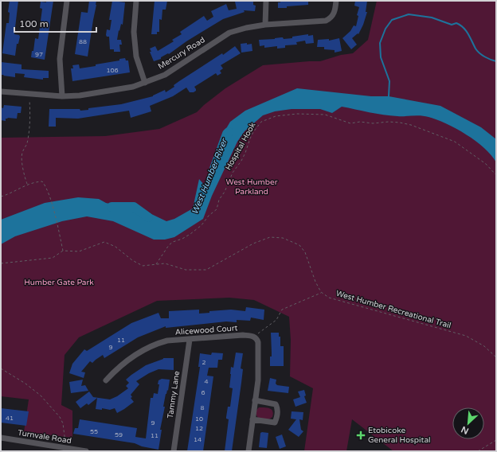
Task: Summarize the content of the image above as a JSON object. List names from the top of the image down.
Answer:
{
  "streets": {
    "street": [
      "Mercury Road",
      "Alicewood Court",
      "Tammy Lane",
      "Turnvale Road"
    ],
    "path": ["Hospital Hook", "West Humber Recreational Trail"]
  },
  "crossings": [
    ["Alicewood Court", "Tammy Lane"]
  ],
  "water": ["West Humber River"],
  "parks": ["West Humber Parkland", "Humber Gate Park"],
  "places": {
    "health": ["Etobicoke General Hospital"]
  },
  "house_numbers": [
    "88",
    "97",
    "106",
    "11",
    "9",
    "2",
    "4",
    "6",
    "8",
    "41",
    "10",
    "9",
    "12",
    "55",
    "59",
    "11",
    "14"
  ],
  "scale_bar": "100 m",
  "north": "bottom left"
}
